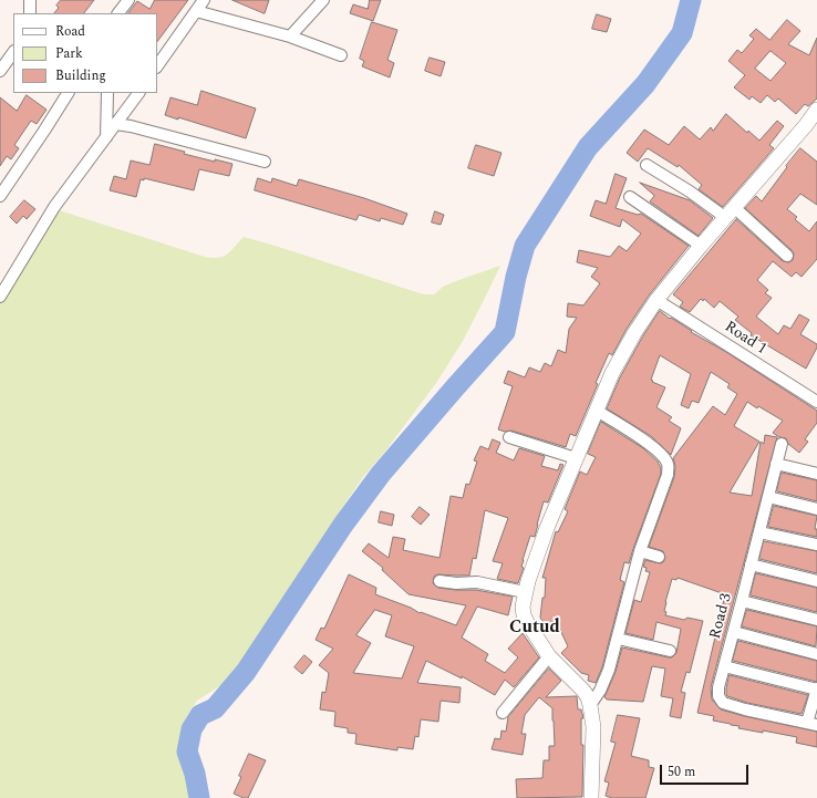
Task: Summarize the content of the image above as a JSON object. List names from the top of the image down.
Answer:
{
  "streets": {
    "street": ["Road 1", "Road 3"]
  },
  "districts": ["Cutud"],
  "legend": ["Road", "Park", "Building"],
  "scale_bar": "50 m"
}
